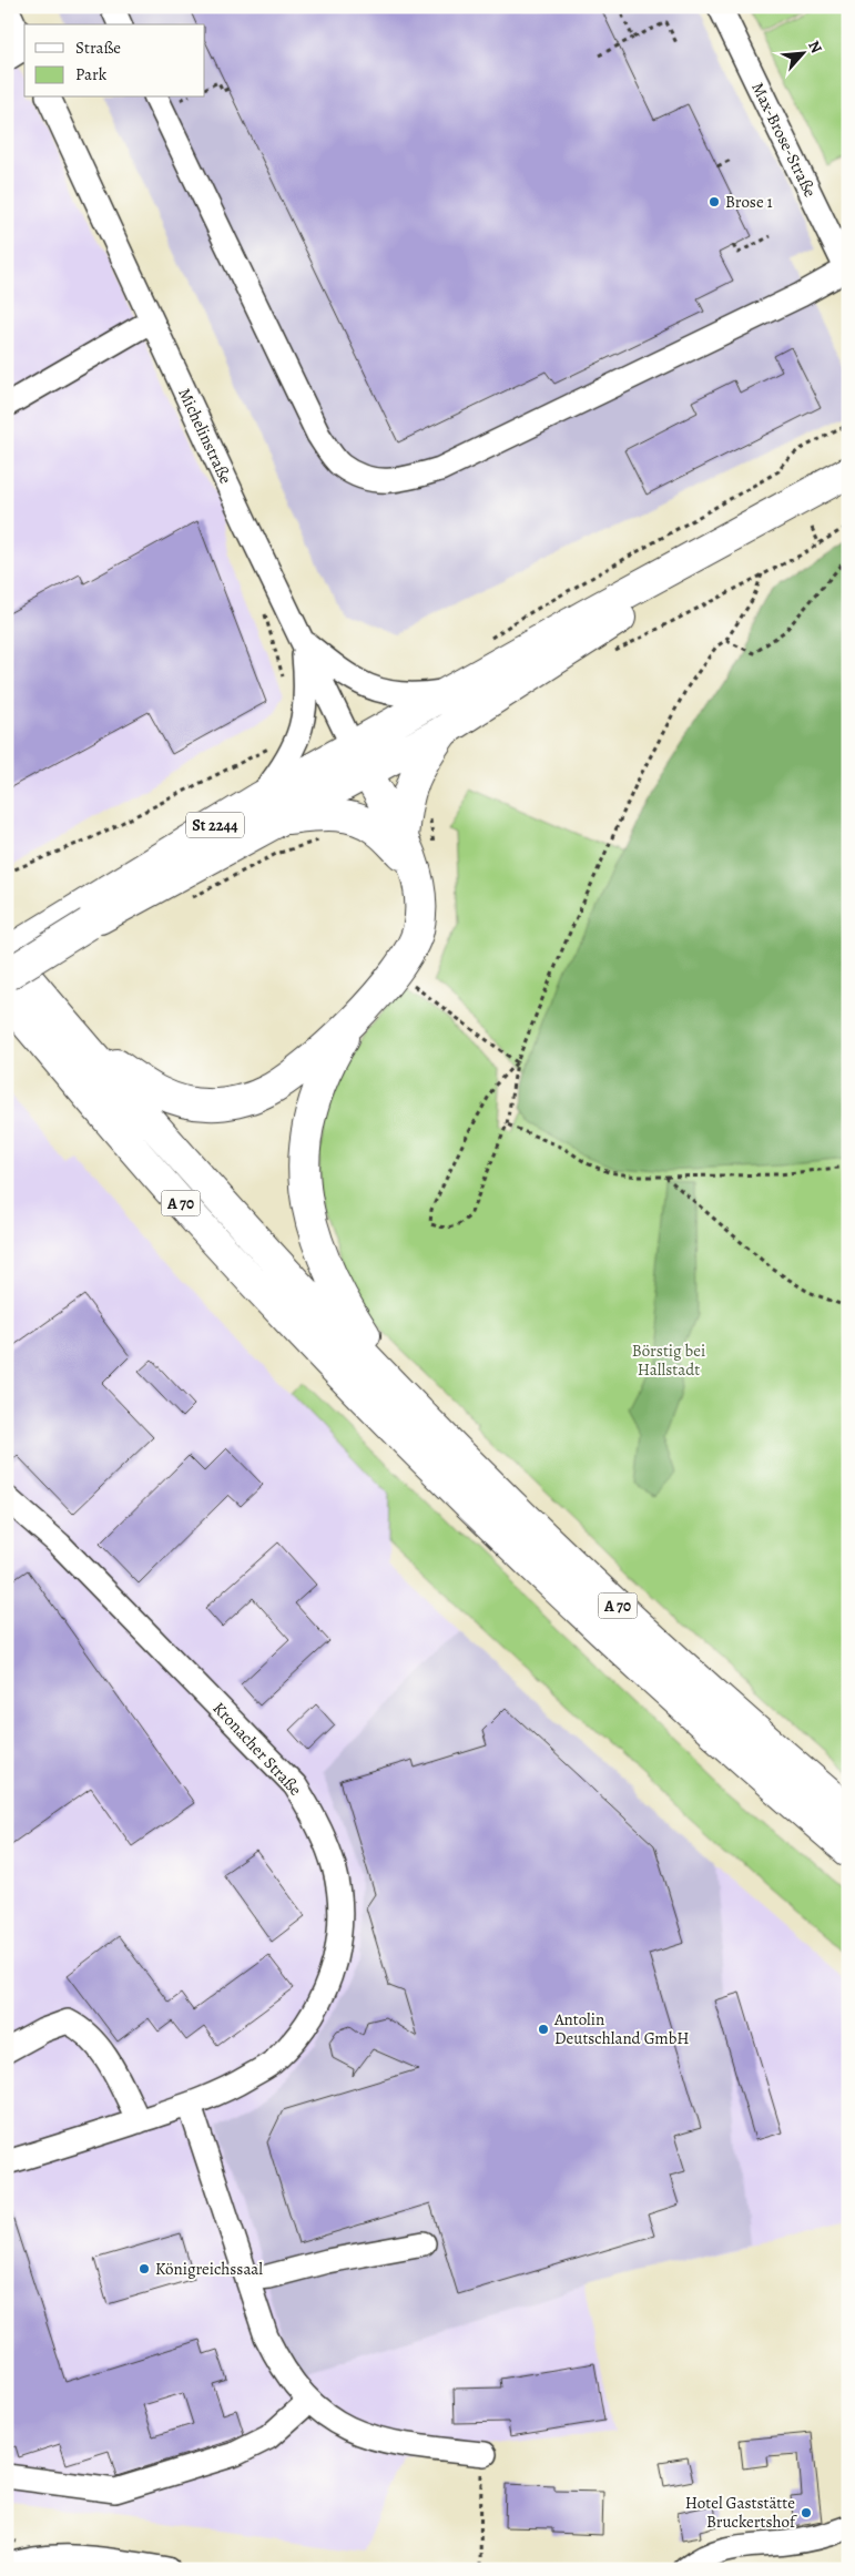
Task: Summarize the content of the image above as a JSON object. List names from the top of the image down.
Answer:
{
  "streets": {
    "main road": ["Michelinstraße", "St 2244", "A 70"],
    "street": ["Max-Brose-Straße", "Kronacher Straße"]
  },
  "crossings": [
    ["Michelinstraße", "St 2244"],
    ["St 2244", "A 70"]
  ],
  "parks": ["Börstig bei Hallstadt"],
  "places": [
    "Brose 1",
    "Antolin Deutschland GmbH",
    "Königreichssaal",
    "Hotel Gaststätte Bruckertshof"
  ],
  "legend": ["Straße", "Park"],
  "north": "top right"
}
